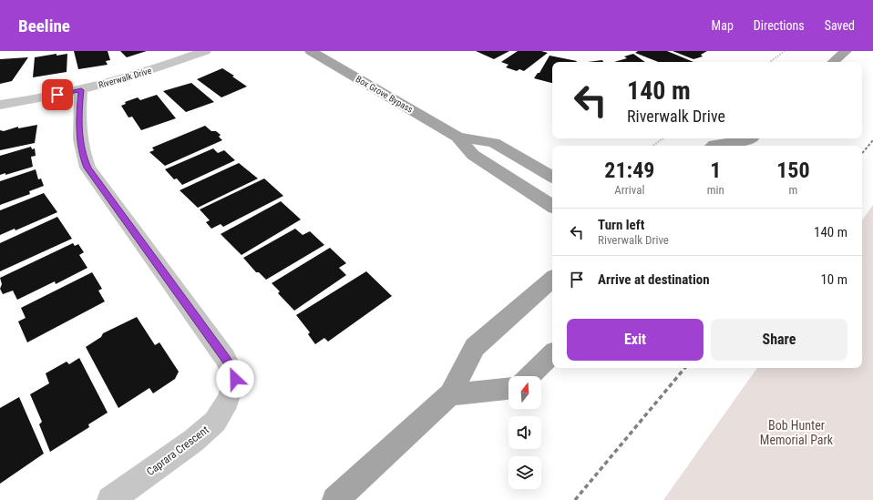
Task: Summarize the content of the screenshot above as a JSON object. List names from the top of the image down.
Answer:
{
  "streets": {
    "main road": ["Box Grove Bypass"],
    "street": ["Riverwalk Drive", "Caprara Crescent"]
  },
  "crossings": [
    ["Riverwalk Drive", "Caprara Crescent"]
  ],
  "parks": ["Bob Hunter Memorial Park"],
  "north": "top",
  "page": {
    "header": "Beeline",
    "nav": ["Map", "Directions", "Saved"],
    "turn": ["140 m", "Riverwalk Drive"],
    "eta": [
      "21:49",
      "Arrival",
      "1",
      "min",
      "150",
      "m"
    ],
    "list": [
      {
        "name": "Turn left",
        "note": "Riverwalk Drive",
        "value": "140 m"
      },
      {
        "name": "Arrive at destination",
        "value": "10 m"
      }
    ],
    "buttons": ["Exit", "Share"]
  }
}
